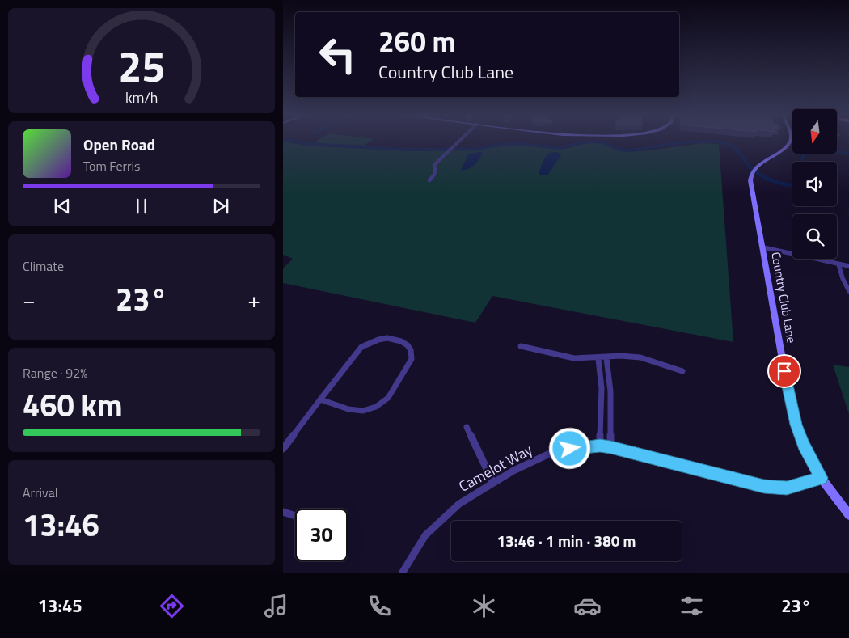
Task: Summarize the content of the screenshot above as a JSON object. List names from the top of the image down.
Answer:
{
  "streets": {
    "street": ["Country Club Lane", "Camelot Way"]
  },
  "crossings": [
    ["Country Club Lane", "Camelot Way"]
  ],
  "north": "bottom",
  "page": {
    "turn": ["260 m", "Country Club Lane"],
    "song": ["Open Road", "Tom Ferris"],
    "tile": [
      "Climate",
      ["Range · 92%", "460 km"],
      ["Arrival", "13:46"]
    ],
    "heat": ["−", "23°", "+"],
    "limit": "30",
    "trip": "13:46 · 1 min · 380 m",
    "tabs": ["13:45", "23°"],
    "gauge": ["25", "km/h"]
  }
}
